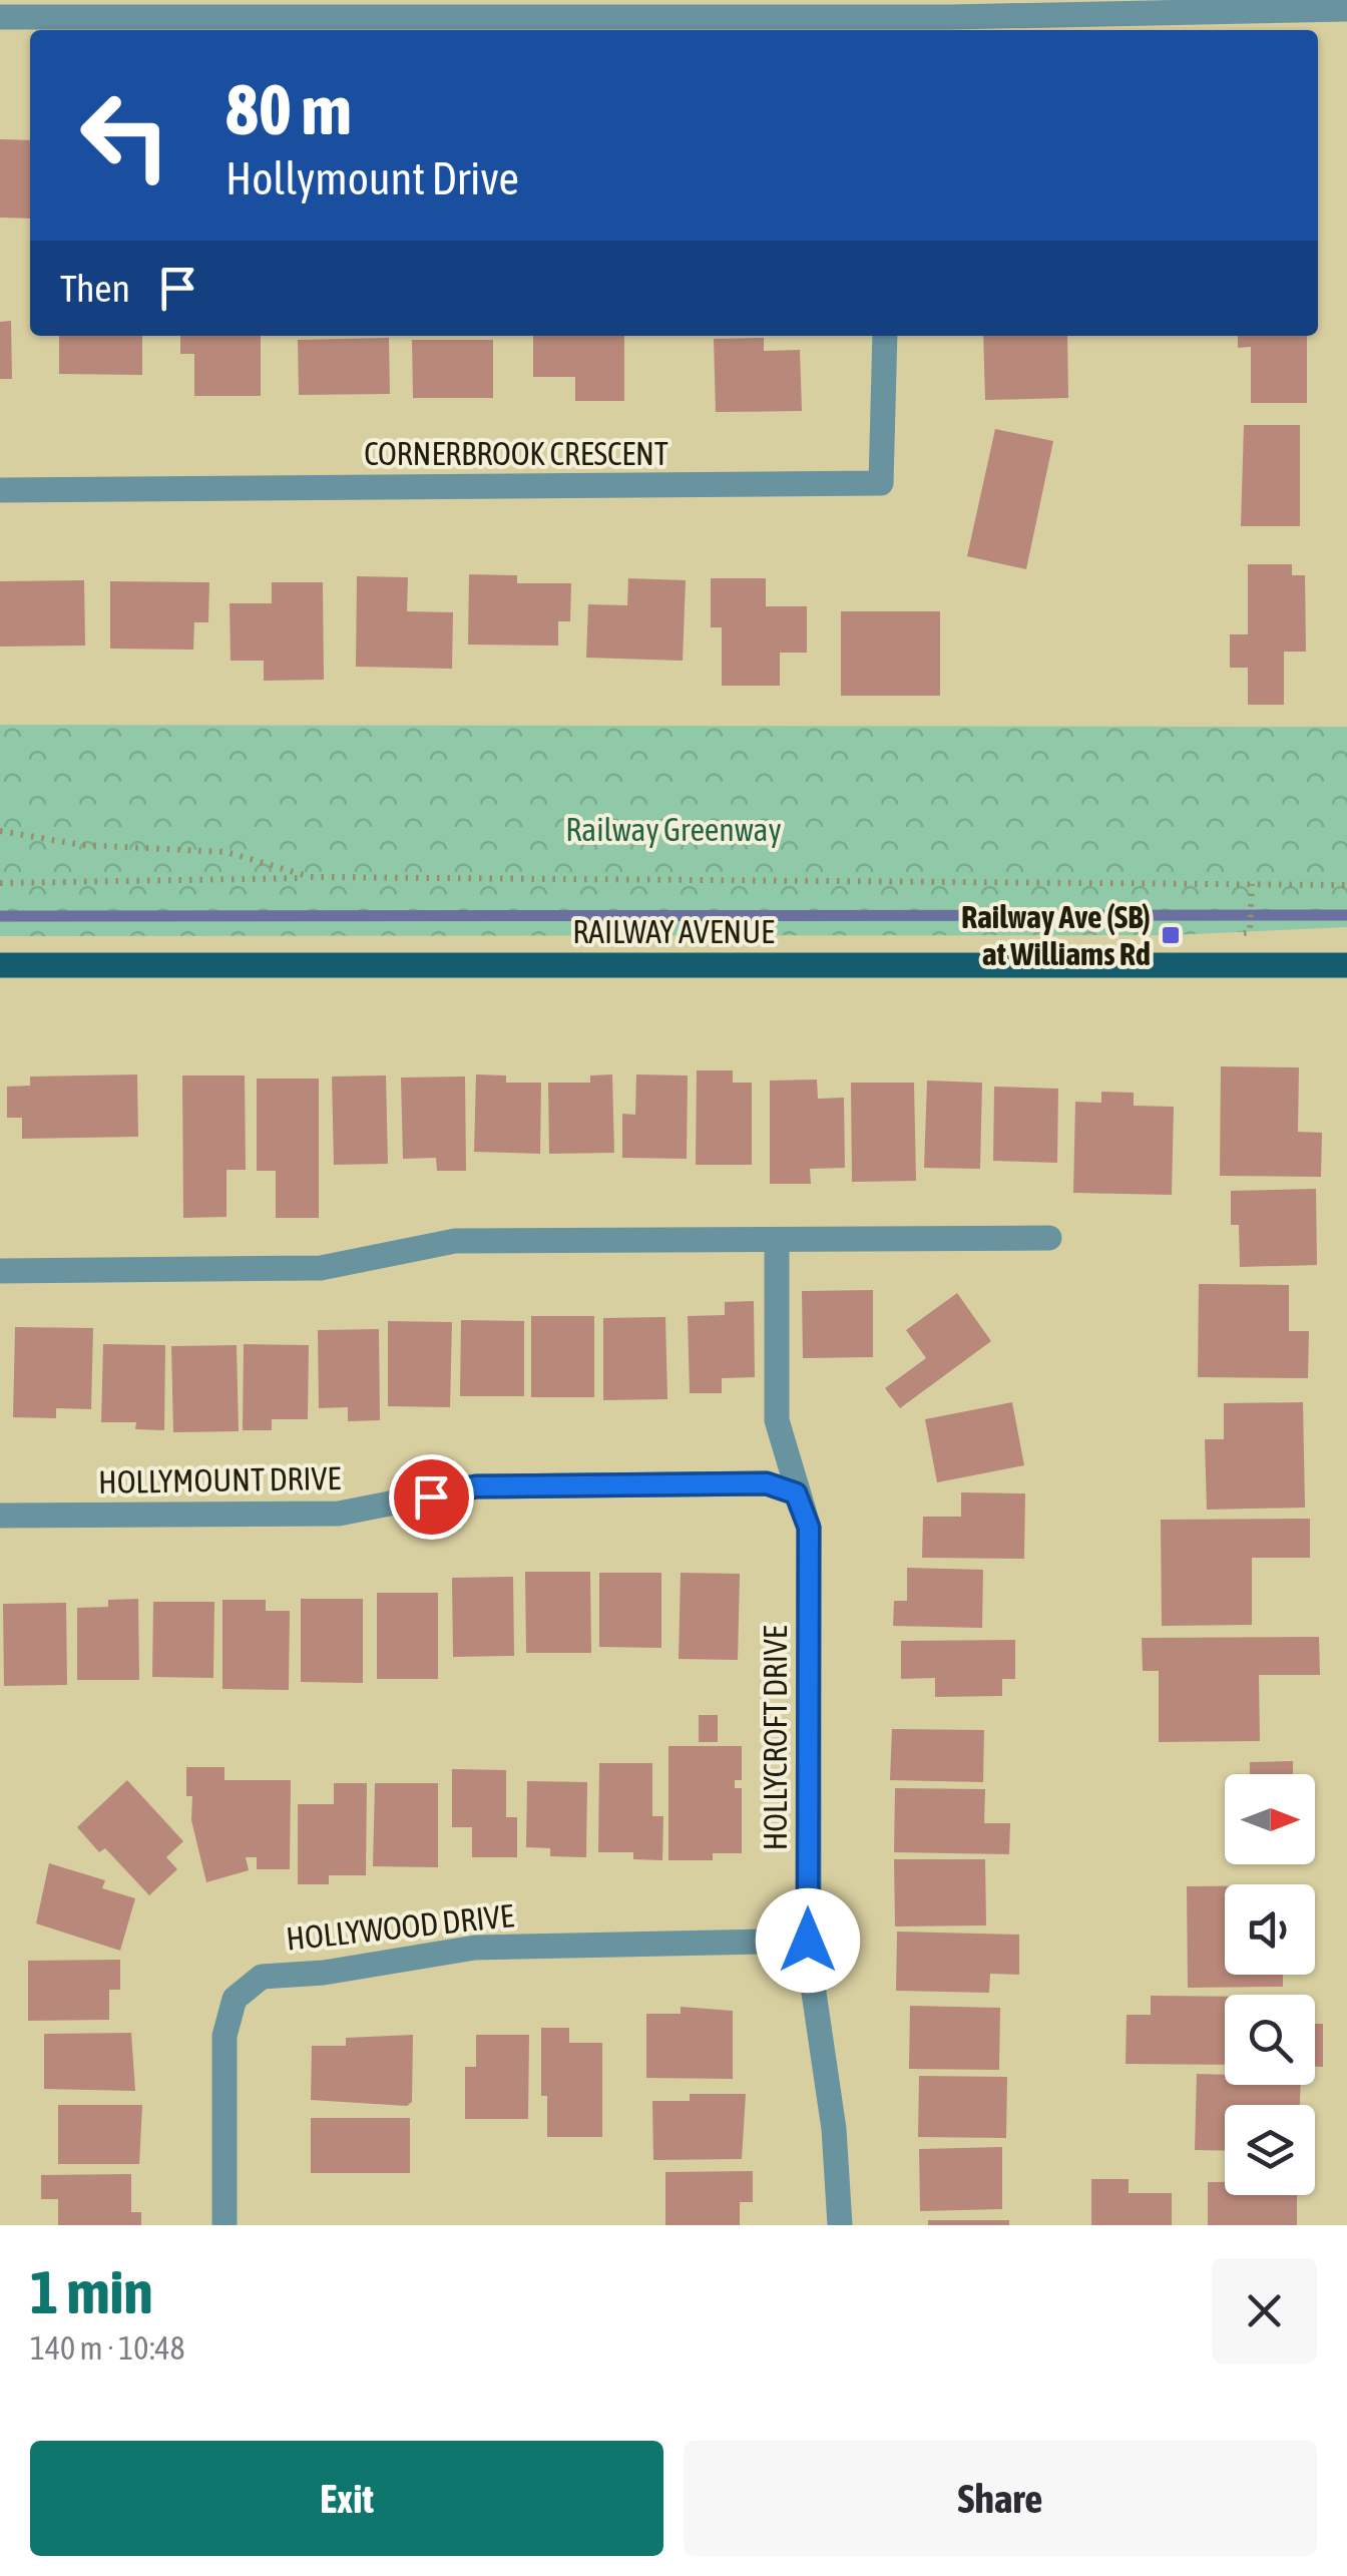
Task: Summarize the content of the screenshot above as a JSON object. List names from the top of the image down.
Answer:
{
  "streets": {
    "main road": ["RAILWAY AVENUE"],
    "street": [
      "CORNERBROOK CRESCENT",
      "HOLLYMOUNT DRIVE",
      "HOLLYCROFT DRIVE",
      "HOLLYWOOD DRIVE"
    ]
  },
  "crossings": [
    ["HOLLYMOUNT DRIVE", "HOLLYCROFT DRIVE"],
    ["HOLLYCROFT DRIVE", "HOLLYWOOD DRIVE"]
  ],
  "parks": ["Railway Greenway"],
  "places": {
    "transit": ["Railway Ave (SB) at Williams Rd"]
  },
  "north": "right",
  "page": {
    "turn": ["80 m", "Hollymount Drive"],
    "then": "Then",
    "heading": ["1 min", "140 m · 10:48"],
    "buttons": ["Exit", "Share"]
  }
}
